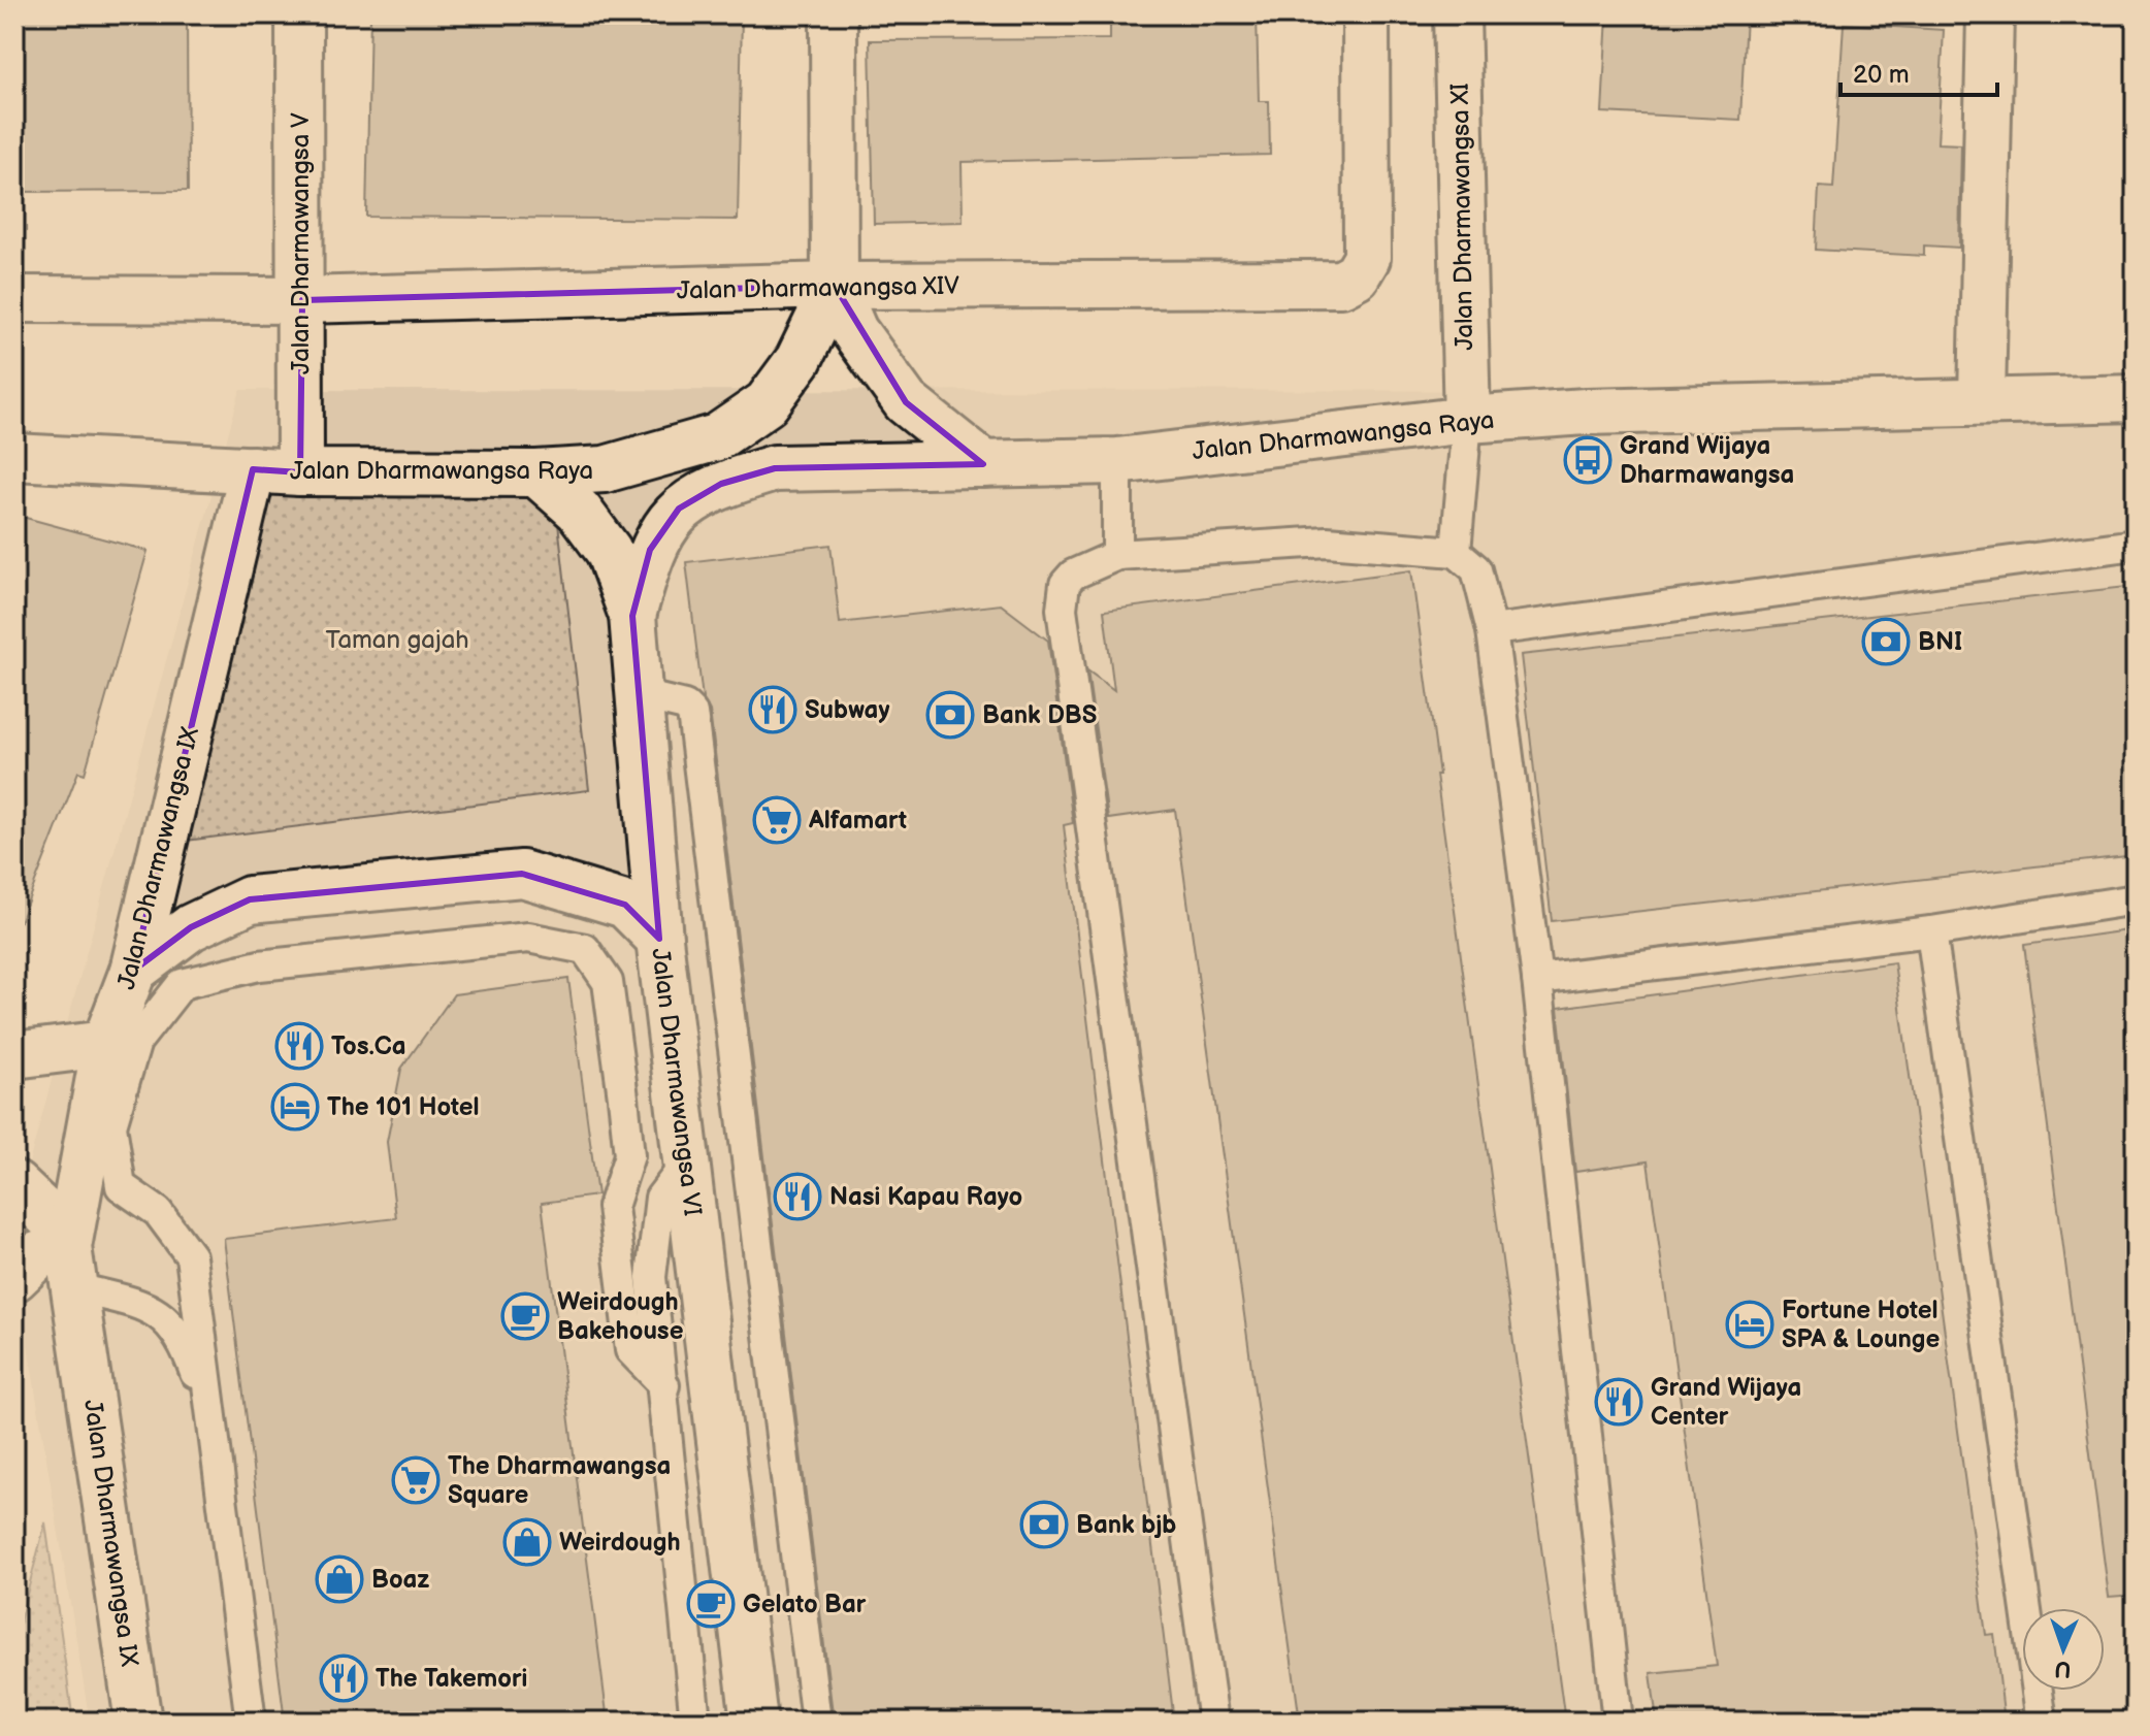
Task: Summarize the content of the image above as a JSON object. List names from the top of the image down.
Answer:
{
  "streets": {
    "street": [
      "Jalan Dharmawangsa XI",
      "Jalan Dharmawangsa V",
      "Jalan Dharmawangsa XIV",
      "Jalan Dharmawangsa Raya",
      "Jalan Dharmawangsa IX",
      "Jalan Dharmawangsa VI"
    ]
  },
  "crossings": [
    ["Jalan Dharmawangsa XI", "Jalan Dharmawangsa Raya"],
    ["Jalan Dharmawangsa V", "Jalan Dharmawangsa XIV"],
    ["Jalan Dharmawangsa V", "Jalan Dharmawangsa Raya"],
    ["Jalan Dharmawangsa XIV", "Jalan Dharmawangsa Raya"],
    ["Jalan Dharmawangsa Raya", "Jalan Dharmawangsa IX"],
    ["Jalan Dharmawangsa Raya", "Jalan Dharmawangsa VI"]
  ],
  "parks": ["Taman gajah"],
  "places": {
    "bus stop": ["Grand Wijaya Dharmawangsa"],
    "bank": ["BNI", "Bank DBS", "Bank bjb"],
    "restaurant": [
      "Subway",
      "Tos.Ca",
      "Nasi Kapau Rayo",
      "Grand Wijaya Center",
      "The Takemori"
    ],
    "supermarket": ["Alfamart", "The Dharmawangsa Square"],
    "hotel": ["The 101 Hotel", "Fortune Hotel SPA & Lounge"],
    "cafe": ["Weirdough Bakehouse", "Gelato Bar"],
    "shop": ["Weirdough", "Boaz"]
  },
  "scale_bar": "20 m",
  "north": "bottom"
}
